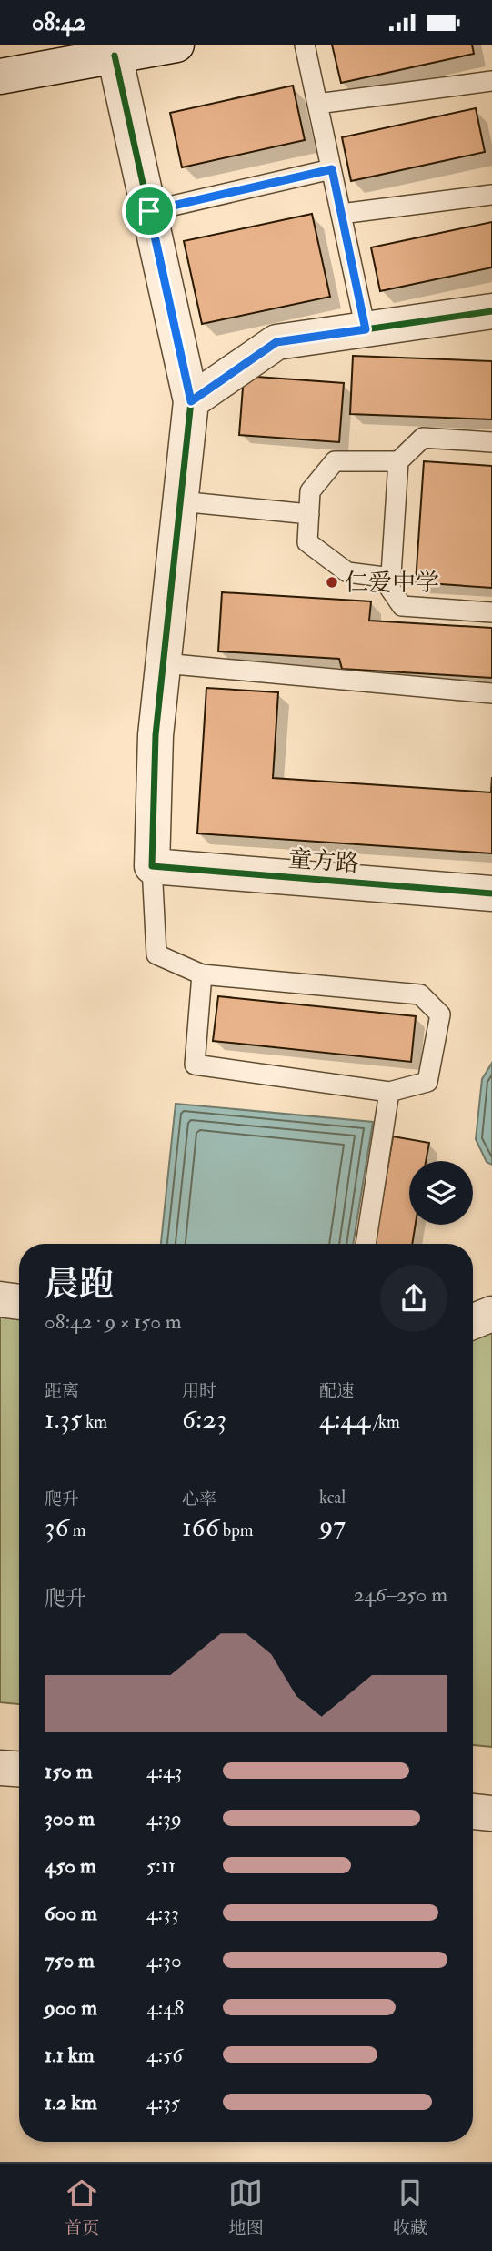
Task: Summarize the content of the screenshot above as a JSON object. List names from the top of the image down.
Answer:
{
  "streets": {
    "street": ["童方路"]
  },
  "places": ["仁爱中学"],
  "page": {
    "status": "08:42",
    "heading": ["晨跑", "08:42 · 9 × 150 m"],
    "stats": [
      ["距离", "1.35 km"],
      ["用时", "6:23"],
      ["配速", "4:44 /km"],
      ["爬升", "36 m"],
      ["心率", "166 bpm"],
      ["kcal", "97"]
    ],
    "chart": ["爬升", "246–250 m"],
    "list": [
      {
        "name": "150 m",
        "note": "4:43"
      },
      {
        "name": "300 m",
        "note": "4:39"
      },
      {
        "name": "450 m",
        "note": "5:11"
      },
      {
        "name": "600 m",
        "note": "4:33"
      },
      {
        "name": "750 m",
        "note": "4:30"
      },
      {
        "name": "900 m",
        "note": "4:48"
      },
      {
        "name": "1.1 km",
        "note": "4:56"
      },
      {
        "name": "1.2 km",
        "note": "4:35"
      }
    ],
    "tabs": ["首页", "地图", "收藏"]
  }
}
